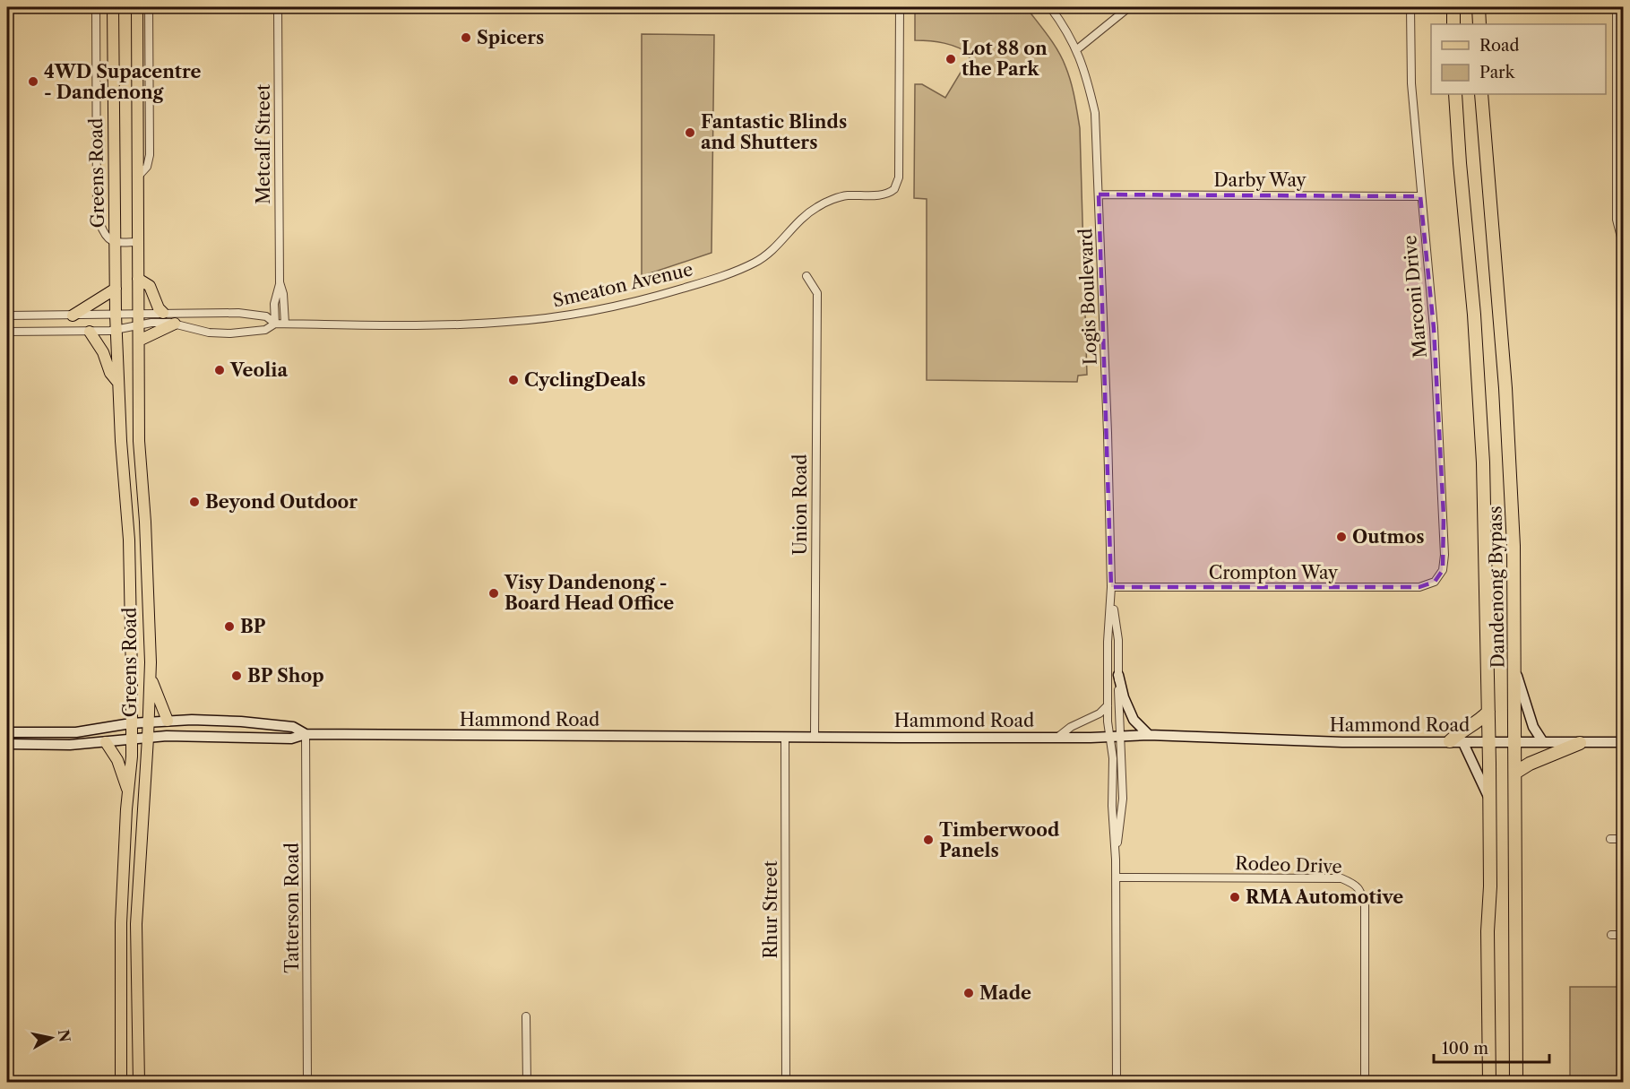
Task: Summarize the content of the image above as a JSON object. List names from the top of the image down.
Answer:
{
  "streets": {
    "highway": ["Dandenong Bypass"],
    "main road": ["Greens Road", "Hammond Road"],
    "street": [
      "Metcalf Street",
      "Darby Way",
      "Smeaton Avenue",
      "Logis Boulevard",
      "Marconi Drive",
      "Union Road",
      "Crompton Way",
      "Rodeo Drive",
      "Tatterson Road",
      "Rhur Street"
    ]
  },
  "crossings": [
    ["Metcalf Street", "Smeaton Avenue"],
    ["Greens Road", "Smeaton Avenue"],
    ["Greens Road", "Hammond Road"],
    ["Darby Way", "Logis Boulevard"],
    ["Darby Way", "Marconi Drive"],
    ["Logis Boulevard", "Crompton Way"],
    ["Logis Boulevard", "Hammond Road"],
    ["Marconi Drive", "Crompton Way"],
    ["Union Road", "Hammond Road"],
    ["Dandenong Bypass", "Hammond Road"],
    ["Hammond Road", "Tatterson Road"],
    ["Hammond Road", "Rhur Street"]
  ],
  "places": [
    "Spicers",
    "Lot 88 on the Park",
    "4WD Supacentre - Dandenong",
    "Fantastic Blinds and Shutters",
    "Veolia",
    "CyclingDeals",
    "Beyond Outdoor",
    "Outmos",
    "Visy Dandenong - Board Head Office",
    "BP",
    "BP Shop",
    "Timberwood Panels",
    "RMA Automotive",
    "Made"
  ],
  "legend": ["Road", "Park"],
  "scale_bar": "100 m",
  "north": "right"
}
